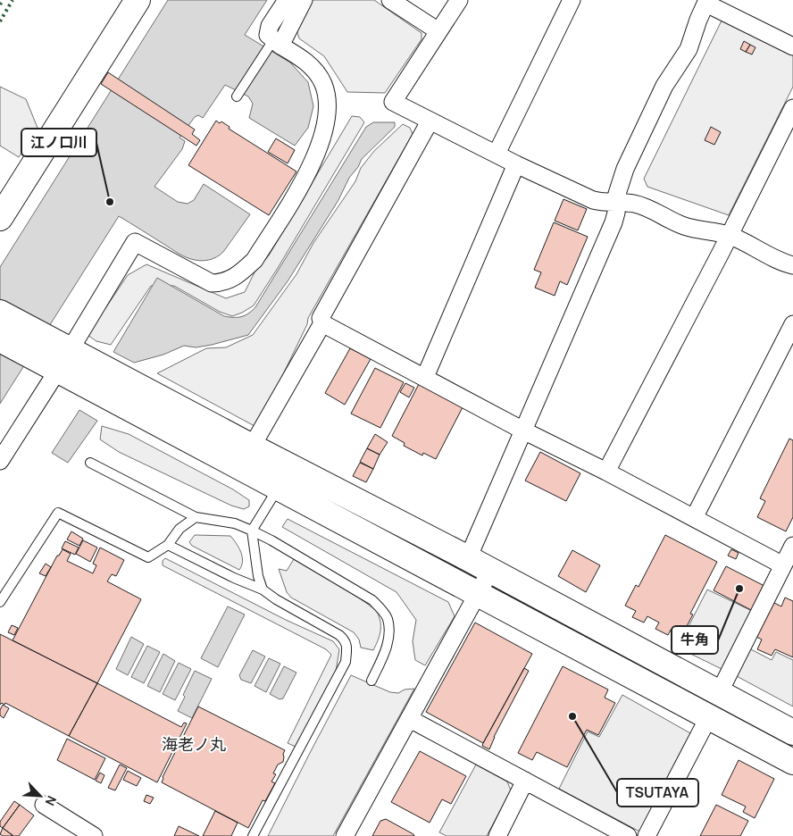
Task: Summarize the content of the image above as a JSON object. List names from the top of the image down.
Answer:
{
  "districts": ["海老ノ丸"],
  "places": ["江ノ口川", "牛角", "TSUTAYA"],
  "north": "bottom right"
}
